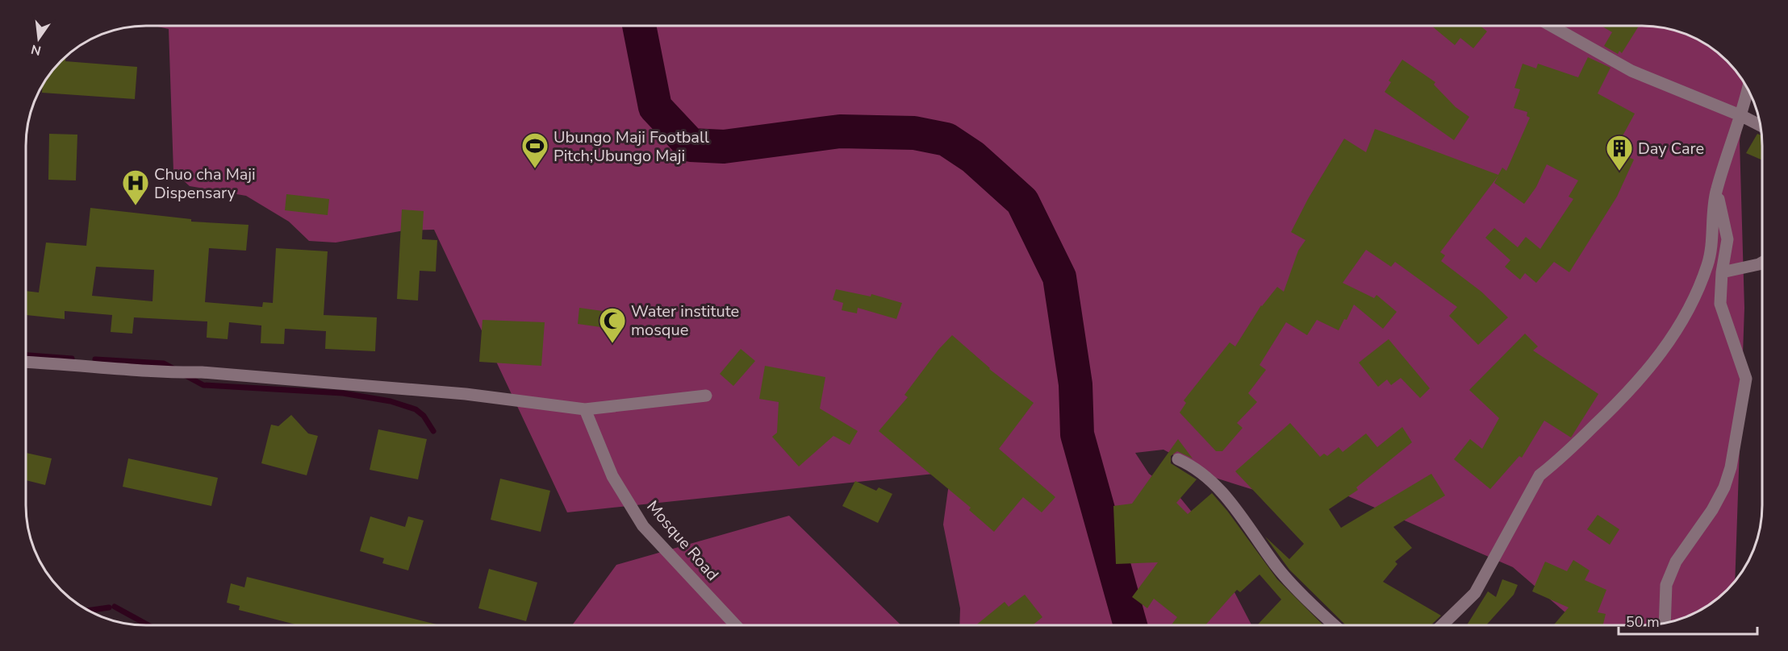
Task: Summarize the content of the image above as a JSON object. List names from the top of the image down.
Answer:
{
  "streets": {
    "street": ["Mosque Road"]
  },
  "places": {
    "sports": ["Ubungo Maji Football Pitch;Ubungo Maji"],
    "building": ["Day Care"],
    "hospital": ["Chuo cha Maji Dispensary"],
    "mosque": ["Water institute mosque"]
  },
  "scale_bar": "50 m",
  "north": "bottom"
}
